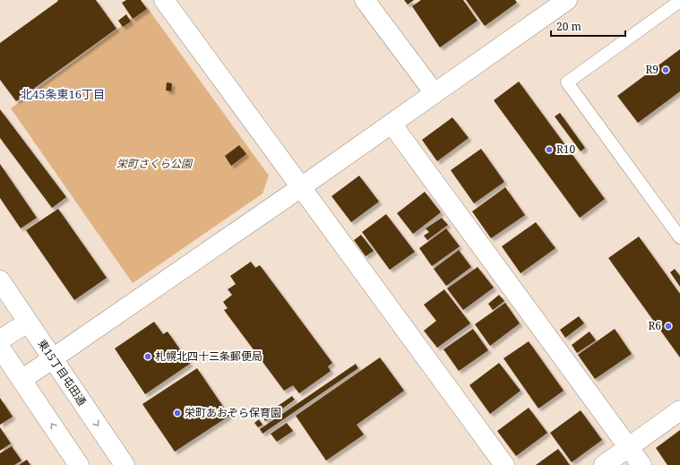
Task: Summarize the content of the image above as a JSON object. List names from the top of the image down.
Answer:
{
  "streets": {
    "street": ["東15丁目屯田通"]
  },
  "districts": ["北45条東16丁目"],
  "parks": ["栄町さくら公園"],
  "places": [
    "R9",
    "R10",
    "R6",
    "札幌北四十三条郵便局",
    "栄町あおぞら保育園"
  ],
  "scale_bar": "20 m"
}
